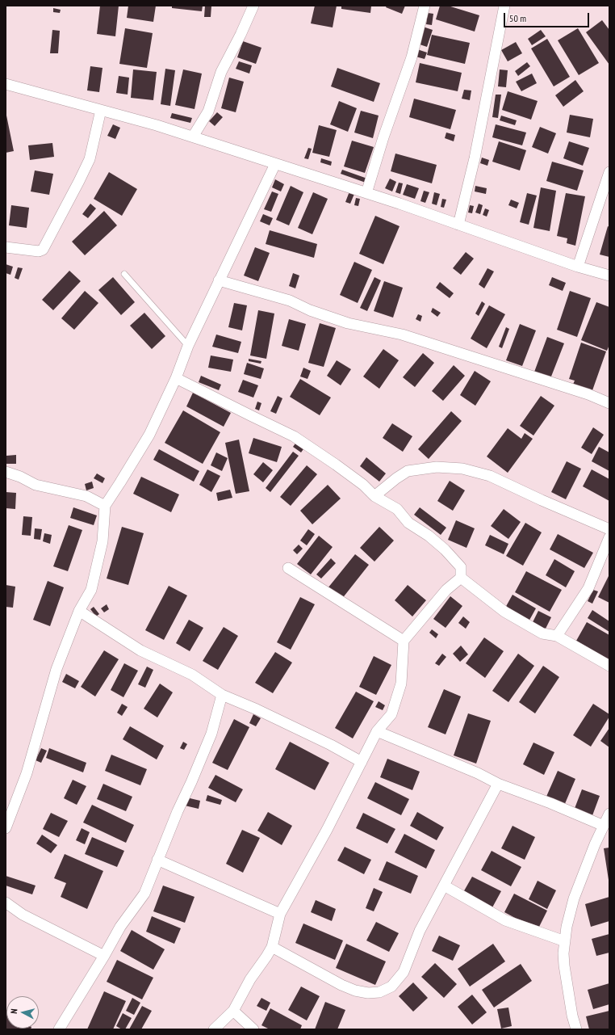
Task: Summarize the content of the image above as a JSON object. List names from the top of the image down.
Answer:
{
  "scale_bar": "50 m",
  "north": "left"
}
